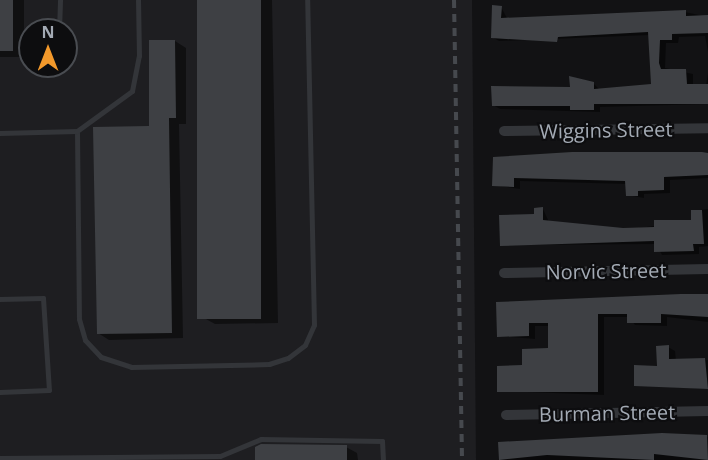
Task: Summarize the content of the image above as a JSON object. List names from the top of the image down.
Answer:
{
  "streets": {
    "street": ["Wiggins Street", "Norvic Street", "Burman Street"]
  },
  "north": "top"
}
